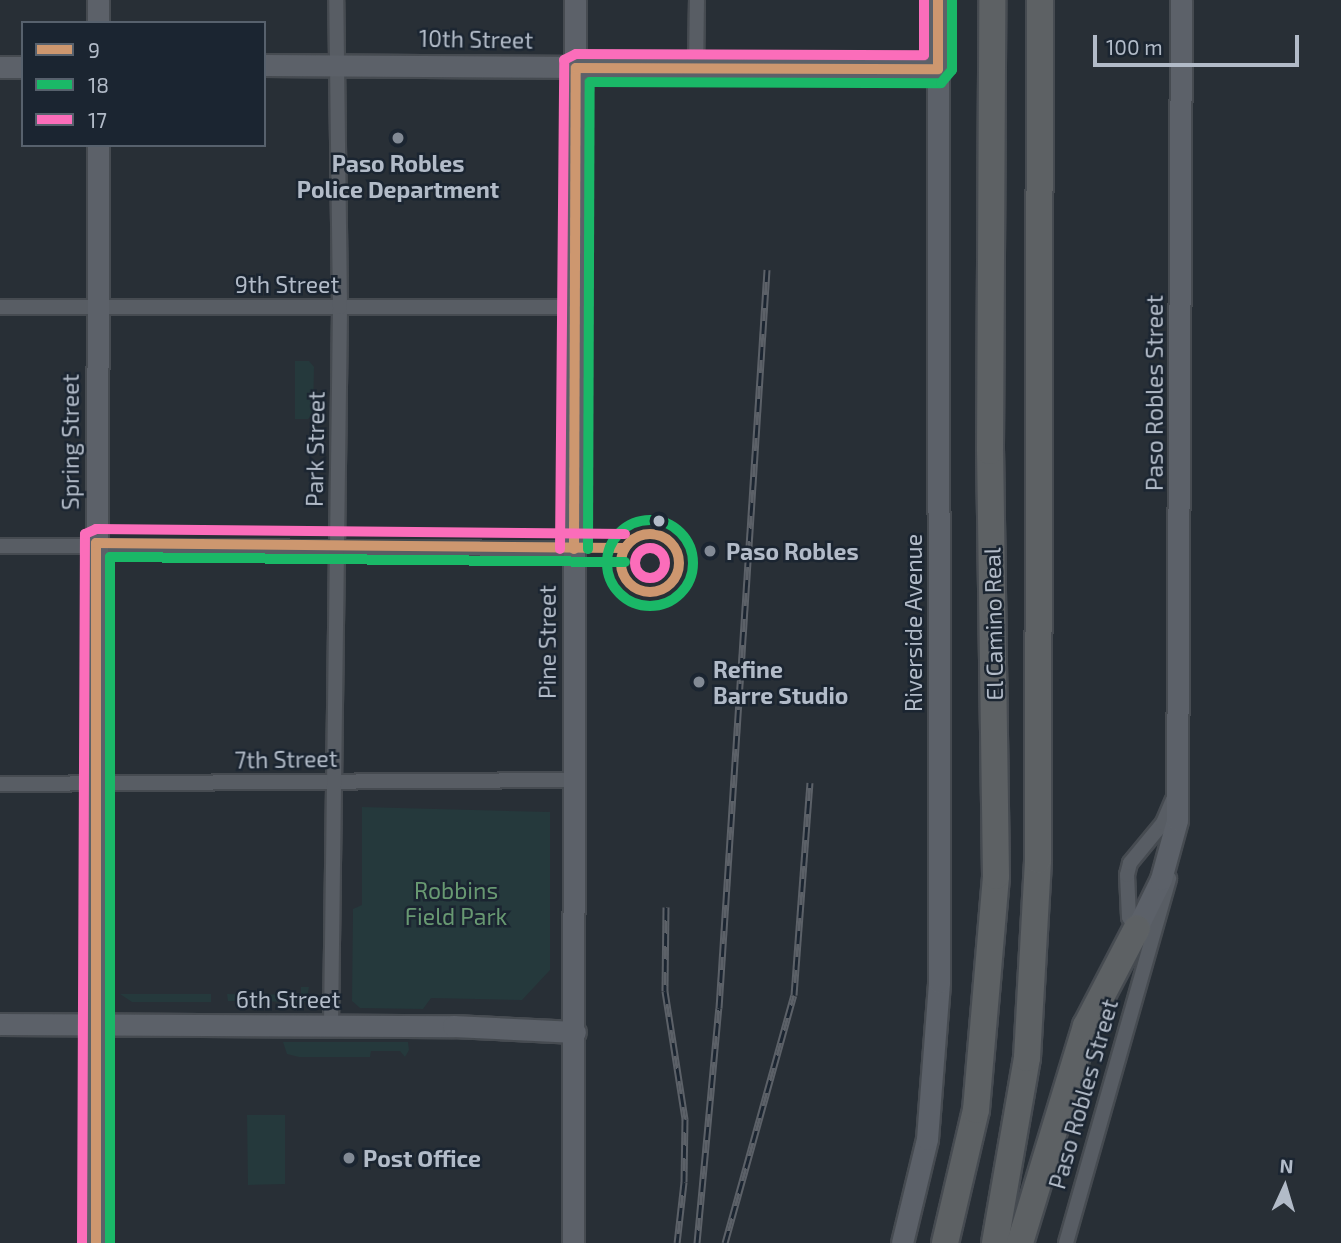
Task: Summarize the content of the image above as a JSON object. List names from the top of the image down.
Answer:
{
  "streets": {
    "highway": ["El Camino Real"],
    "street": [
      "10th Street",
      "9th Street",
      "Paso Robles Street",
      "Spring Street",
      "Park Street",
      "Riverside Avenue",
      "Pine Street",
      "7th Street",
      "6th Street"
    ]
  },
  "crossings": [
    ["10th Street", "Park Street"],
    ["10th Street", "Riverside Avenue"],
    ["10th Street", "Pine Street"],
    ["9th Street", "Spring Street"],
    ["9th Street", "Park Street"],
    ["9th Street", "Pine Street"],
    ["Spring Street", "7th Street"],
    ["Spring Street", "6th Street"],
    ["Park Street", "7th Street"],
    ["Park Street", "6th Street"],
    ["Pine Street", "7th Street"],
    ["Pine Street", "6th Street"]
  ],
  "parks": ["Robbins Field Park"],
  "places": [
    "Paso Robles Police Department",
    "Paso Robles",
    "Refine Barre Studio",
    "Post Office"
  ],
  "lines": ["transit line 9", "transit line 18", "transit line 17"],
  "legend": ["9", "18", "17"],
  "scale_bar": "100 m",
  "north": "top"
}
